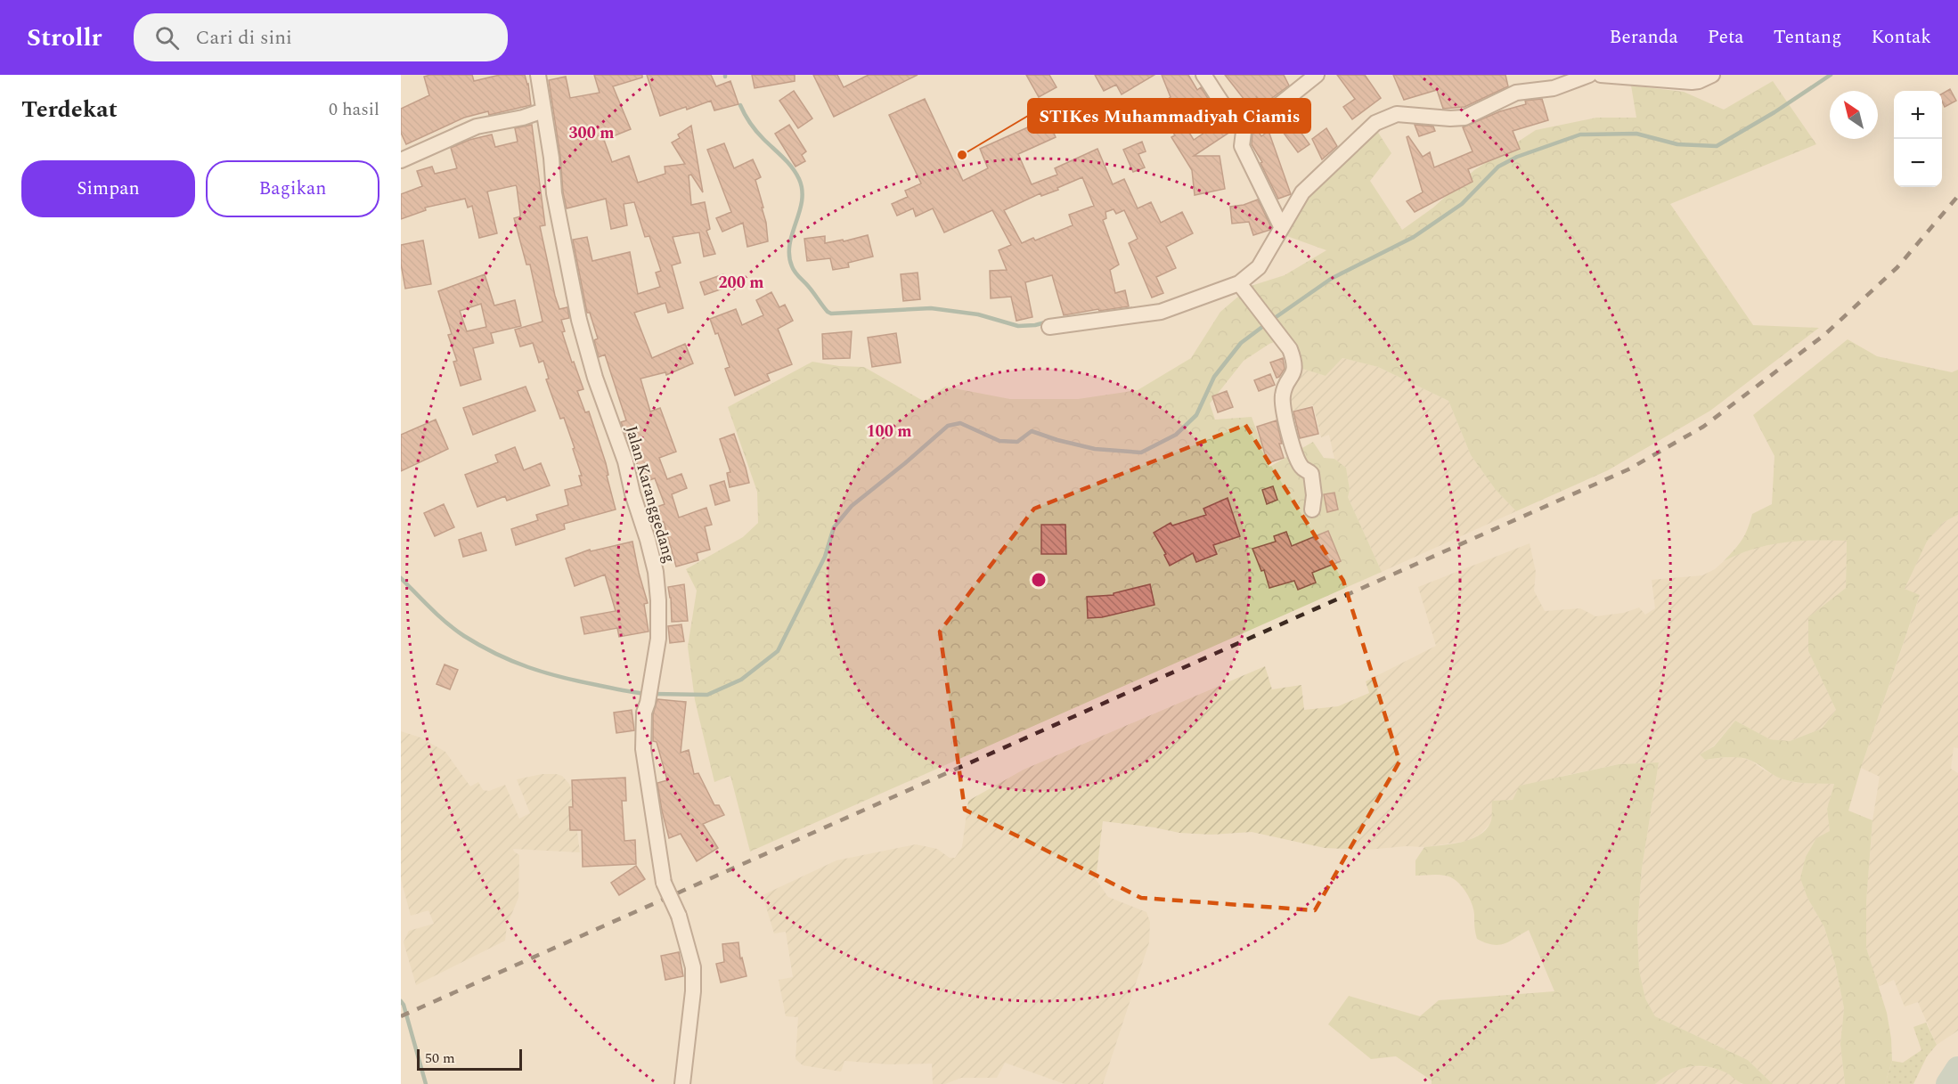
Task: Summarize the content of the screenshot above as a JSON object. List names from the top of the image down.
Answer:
{
  "streets": {
    "street": ["Jalan Karanggedang"]
  },
  "places": ["STIKes Muhammadiyah Ciamis"],
  "scale_bar": "50 m",
  "north": "top left",
  "page": {
    "header": "Strollr",
    "search": "Cari di sini",
    "nav": [
      "Beranda",
      "Peta",
      "Tentang",
      "Kontak"
    ],
    "heading": ["Terdekat", "0 hasil"],
    "map_buttons": ["+", "−"],
    "buttons": ["Simpan", "Bagikan"],
    "scale": "50 m"
  },
  "rings": ["300 m", "200 m", "100 m"]
}
